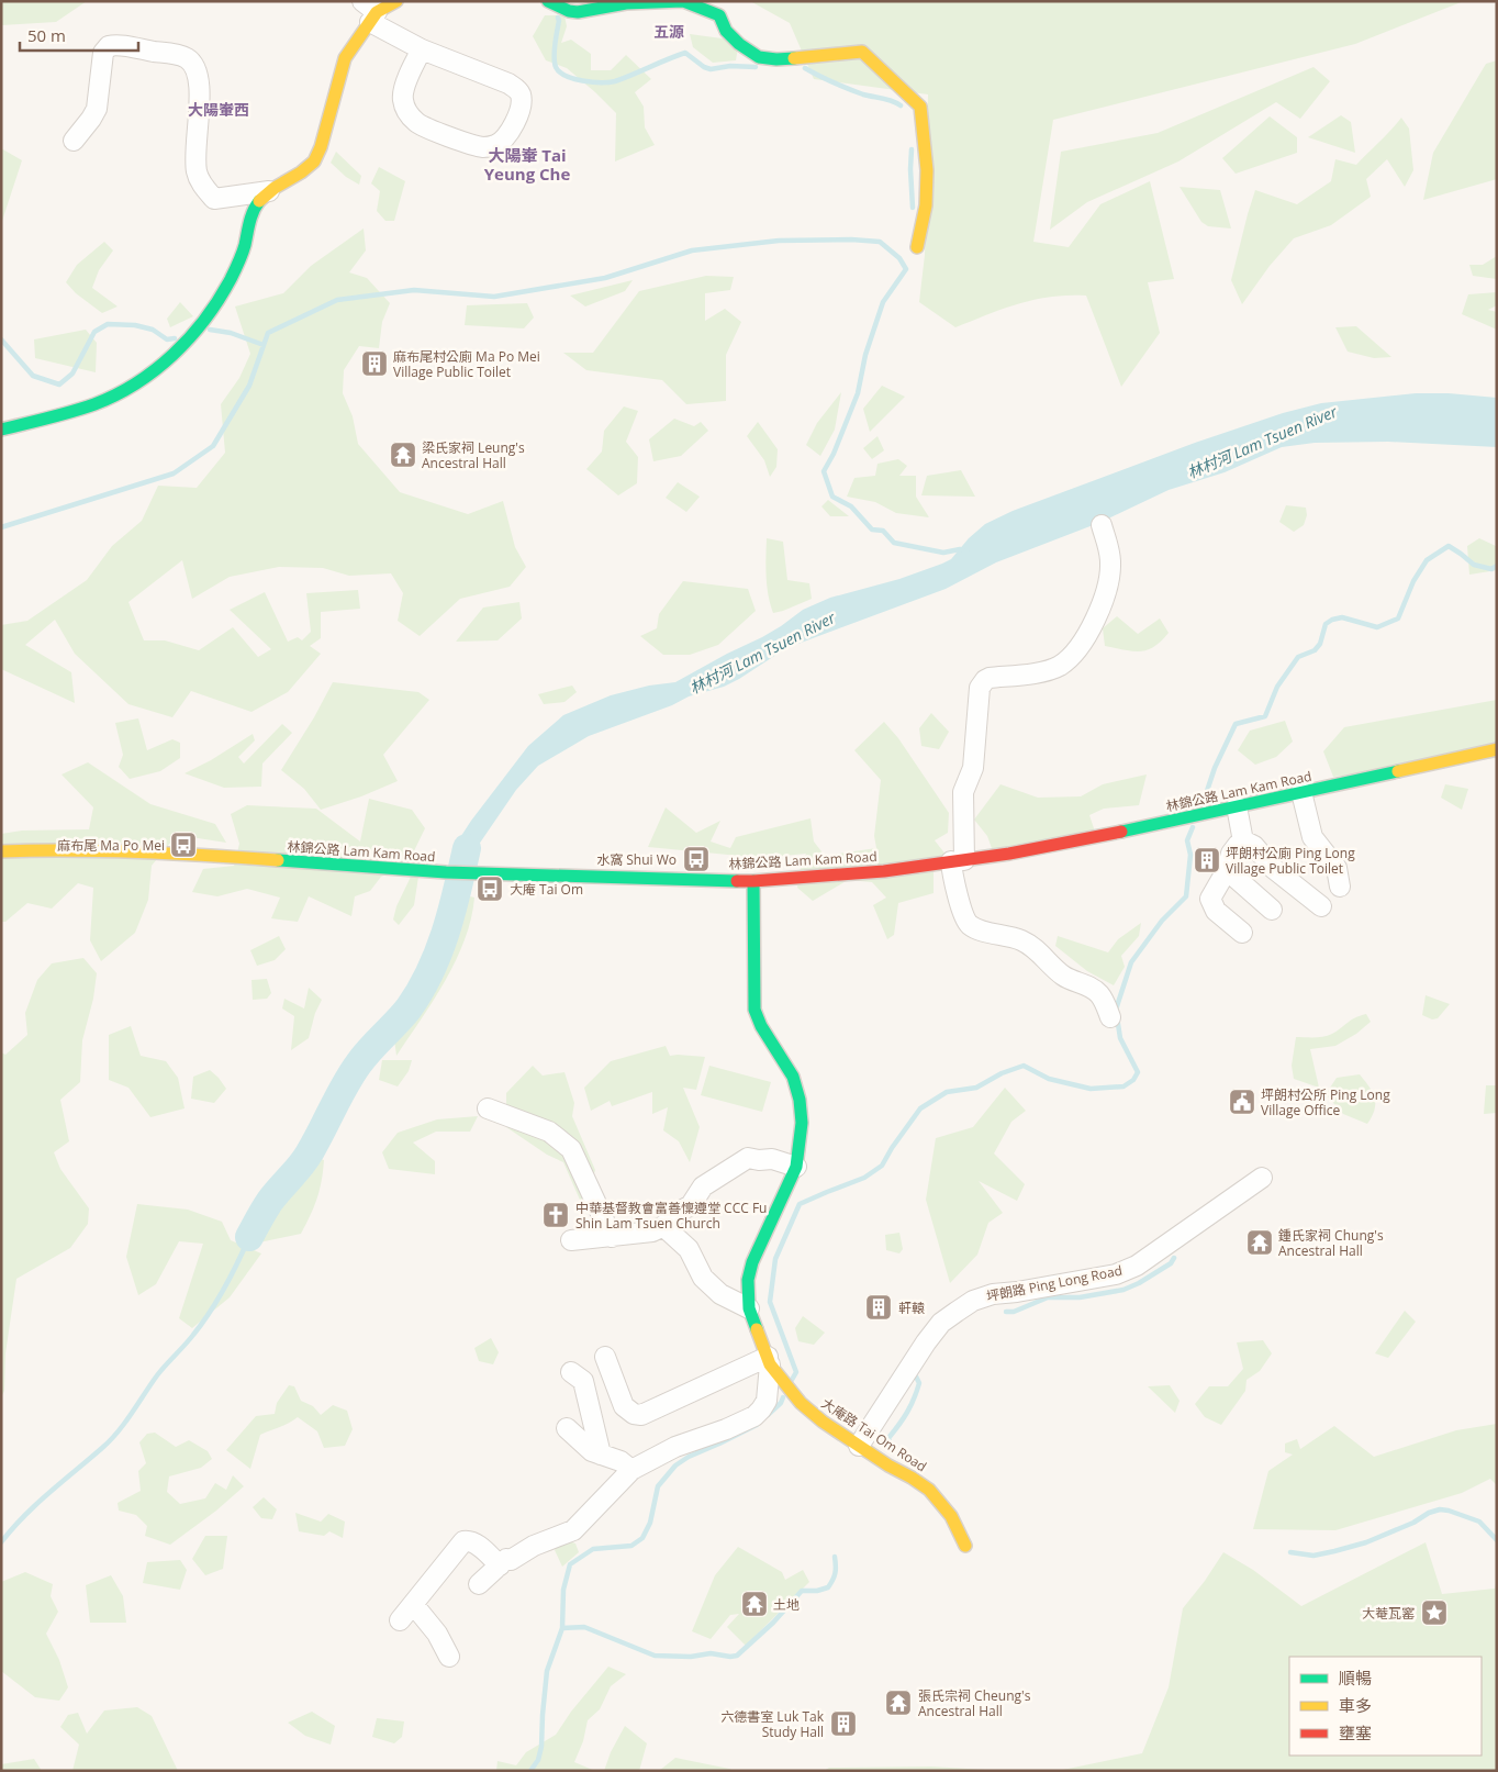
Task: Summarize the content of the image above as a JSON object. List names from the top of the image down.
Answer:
{
  "streets": {
    "street": ["林錦公路 Lam Kam Road", "坪朗路 Ping Long Road", "大庵路 Tai Om Road"]
  },
  "crossings": [
    ["林錦公路 Lam Kam Road", "大庵路 Tai Om Road"],
    ["坪朗路 Ping Long Road", "大庵路 Tai Om Road"]
  ],
  "districts": ["五源", "大陽輋西", "大陽輋 Tai Yeung Che"],
  "water": ["林村河 Lam Tsuen River"],
  "places": {
    "building": [
      "麻布尾村公廁 Ma Po Mei Village Public Toilet",
      "坪朗村公廁 Ping Long Village Public Toilet",
      "軒轅",
      "六德書室 Luk Tak Study Hall"
    ],
    "temple": [
      "梁氏家祠 Leung's Ancestral Hall",
      "鍾氏家祠 Chung's Ancestral Hall",
      "土地",
      "張氏宗祠 Cheung's Ancestral Hall"
    ],
    "bus stop": ["麻布尾 Ma Po Mei", "水窩 Shui Wo", "大庵 Tai Om"],
    "public building": ["坪朗村公所 Ping Long Village Office"],
    "church": ["中華基督教會富善懍遵堂 CCC Fu Shin Lam Tsuen Church"],
    "place": ["大菴瓦窰"]
  },
  "legend": ["順暢", "車多", "壅塞"],
  "scale_bar": "50 m"
}
